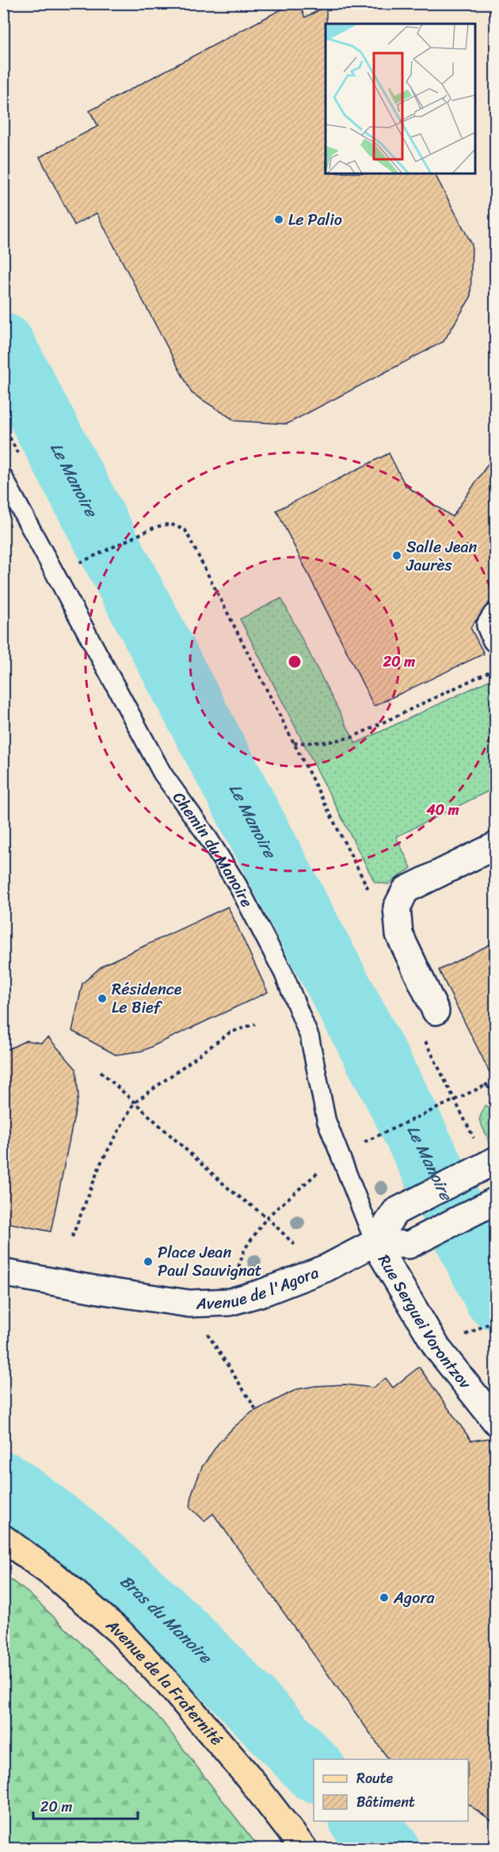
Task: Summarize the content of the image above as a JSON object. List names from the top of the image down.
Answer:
{
  "streets": {
    "main road": ["Avenue de la Fraternité"],
    "street": ["Avenue de l'Agora", "Rue Serguei Vorontzov"],
    "lane": ["Chemin du Manoire"]
  },
  "crossings": [
    ["Chemin du Manoire", "Avenue de l'Agora"],
    ["Chemin du Manoire", "Rue Serguei Vorontzov"],
    ["Avenue de l'Agora", "Rue Serguei Vorontzov"]
  ],
  "water": ["Le Manoire", "Bras du Manoire"],
  "places": [
    "Le Palio",
    "Salle Jean Jaurès",
    "Résidence Le Bief",
    "Place Jean Paul Sauvignat",
    "Agora"
  ],
  "legend": ["Route", "Bâtiment"],
  "scale_bar": "20 m",
  "rings": ["20 m", "40 m"]
}
